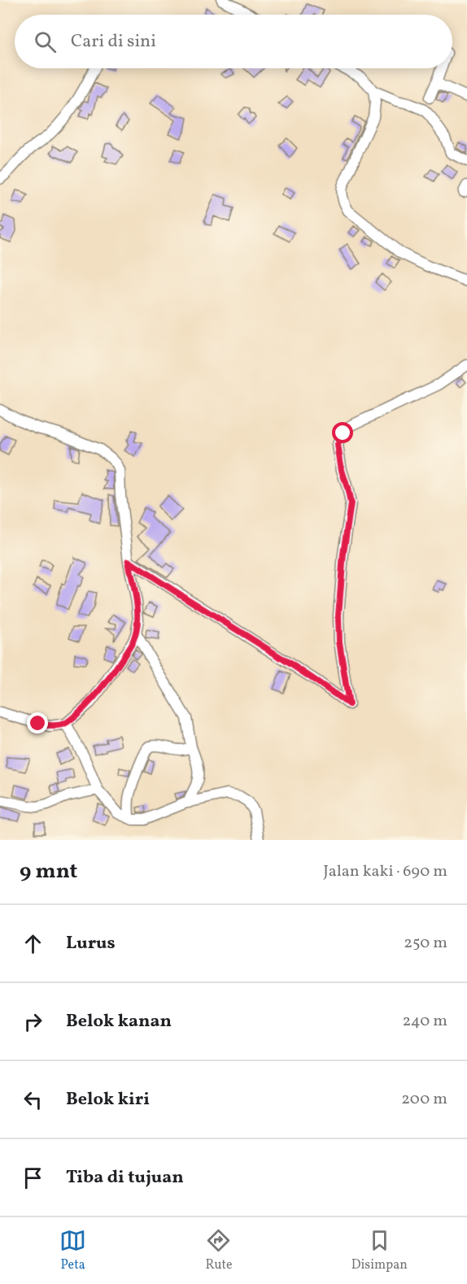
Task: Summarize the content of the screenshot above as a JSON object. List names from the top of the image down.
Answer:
{
  "page": {
    "search": "Cari di sini",
    "heading": ["9 mnt", "Jalan kaki · 690 m"],
    "list": [
      ["Lurus", "250 m"],
      ["Belok kanan", "240 m"],
      ["Belok kiri", "200 m"],
      "Tiba di tujuan"
    ],
    "nav": ["Peta", "Rute", "Disimpan"]
  }
}
